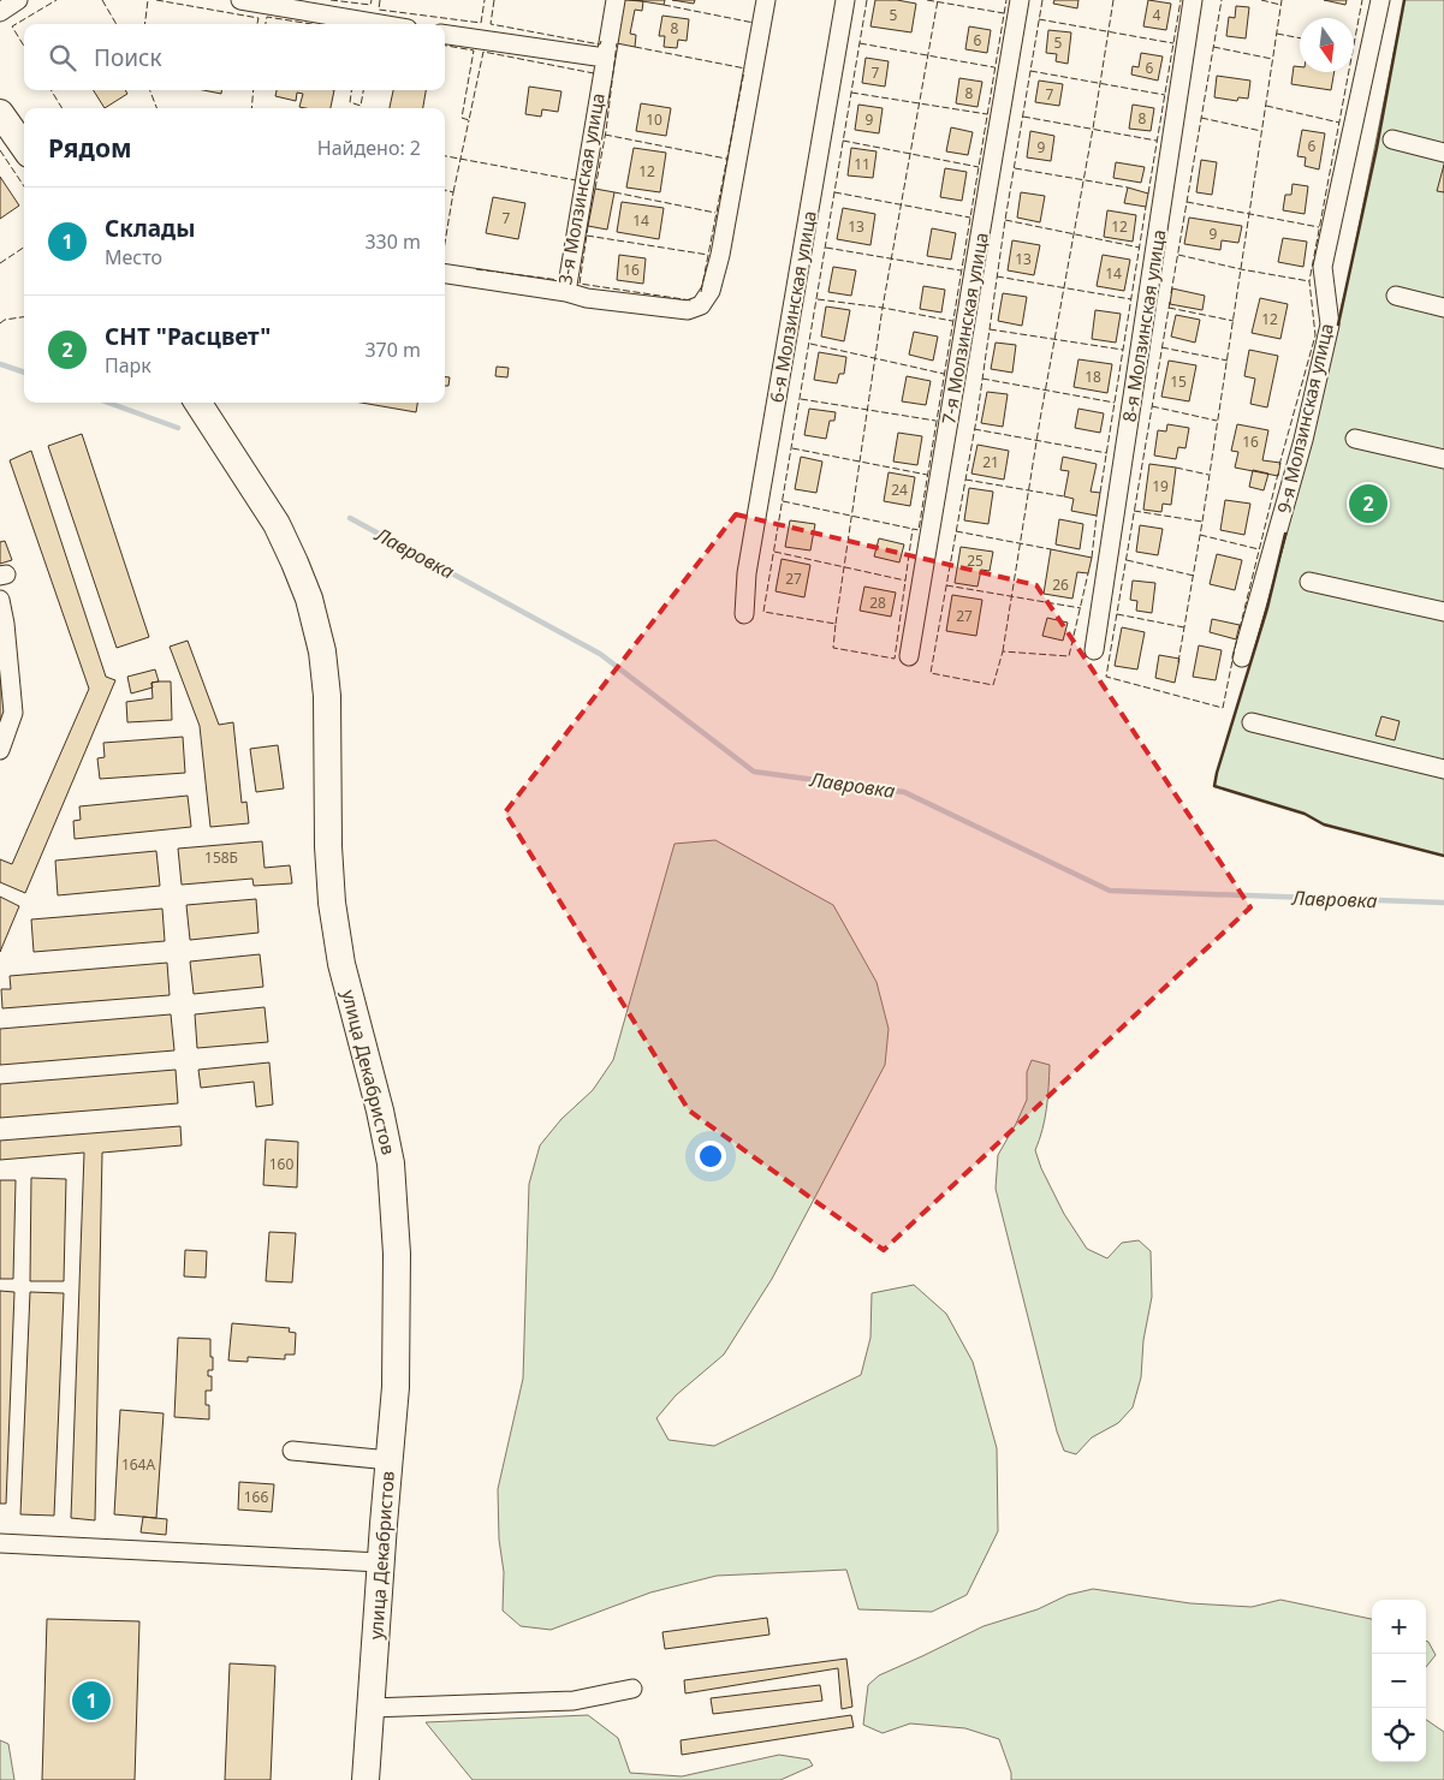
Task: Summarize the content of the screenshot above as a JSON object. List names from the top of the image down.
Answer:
{
  "streets": {
    "highway": ["улица Декабристов"],
    "street": [
      "3-я Молзинская улица",
      "6-я Молзинская улица",
      "8-я Молзинская улица",
      "7-я Молзинская улица",
      "9-я Молзинская улица"
    ]
  },
  "water": ["Лавровка"],
  "house_numbers": [
    "5",
    "4",
    "8",
    "6",
    "5",
    "6",
    "7",
    "8",
    "7",
    "8",
    "10",
    "9",
    "6",
    "9",
    "11",
    "12",
    "7",
    "14",
    "13",
    "12",
    "9",
    "13",
    "16",
    "14",
    "12",
    "18",
    "15",
    "16",
    "21",
    "19",
    "24",
    "25",
    "27",
    "26",
    "28",
    "27",
    "158Б",
    "160",
    "164А",
    "166"
  ],
  "north": "bottom",
  "page": {
    "search": "Поиск",
    "heading": ["Рядом", "Найдено: 2"],
    "list": [
      {
        "mark": "1",
        "name": "Склады",
        "note": "Место",
        "value": "330 m"
      },
      {
        "mark": "2",
        "name": "СНТ \"Расцвет\"",
        "note": "Парк",
        "value": "370 m"
      }
    ],
    "pins": ["2", "1"],
    "map_buttons": ["+", "−"]
  }
}
